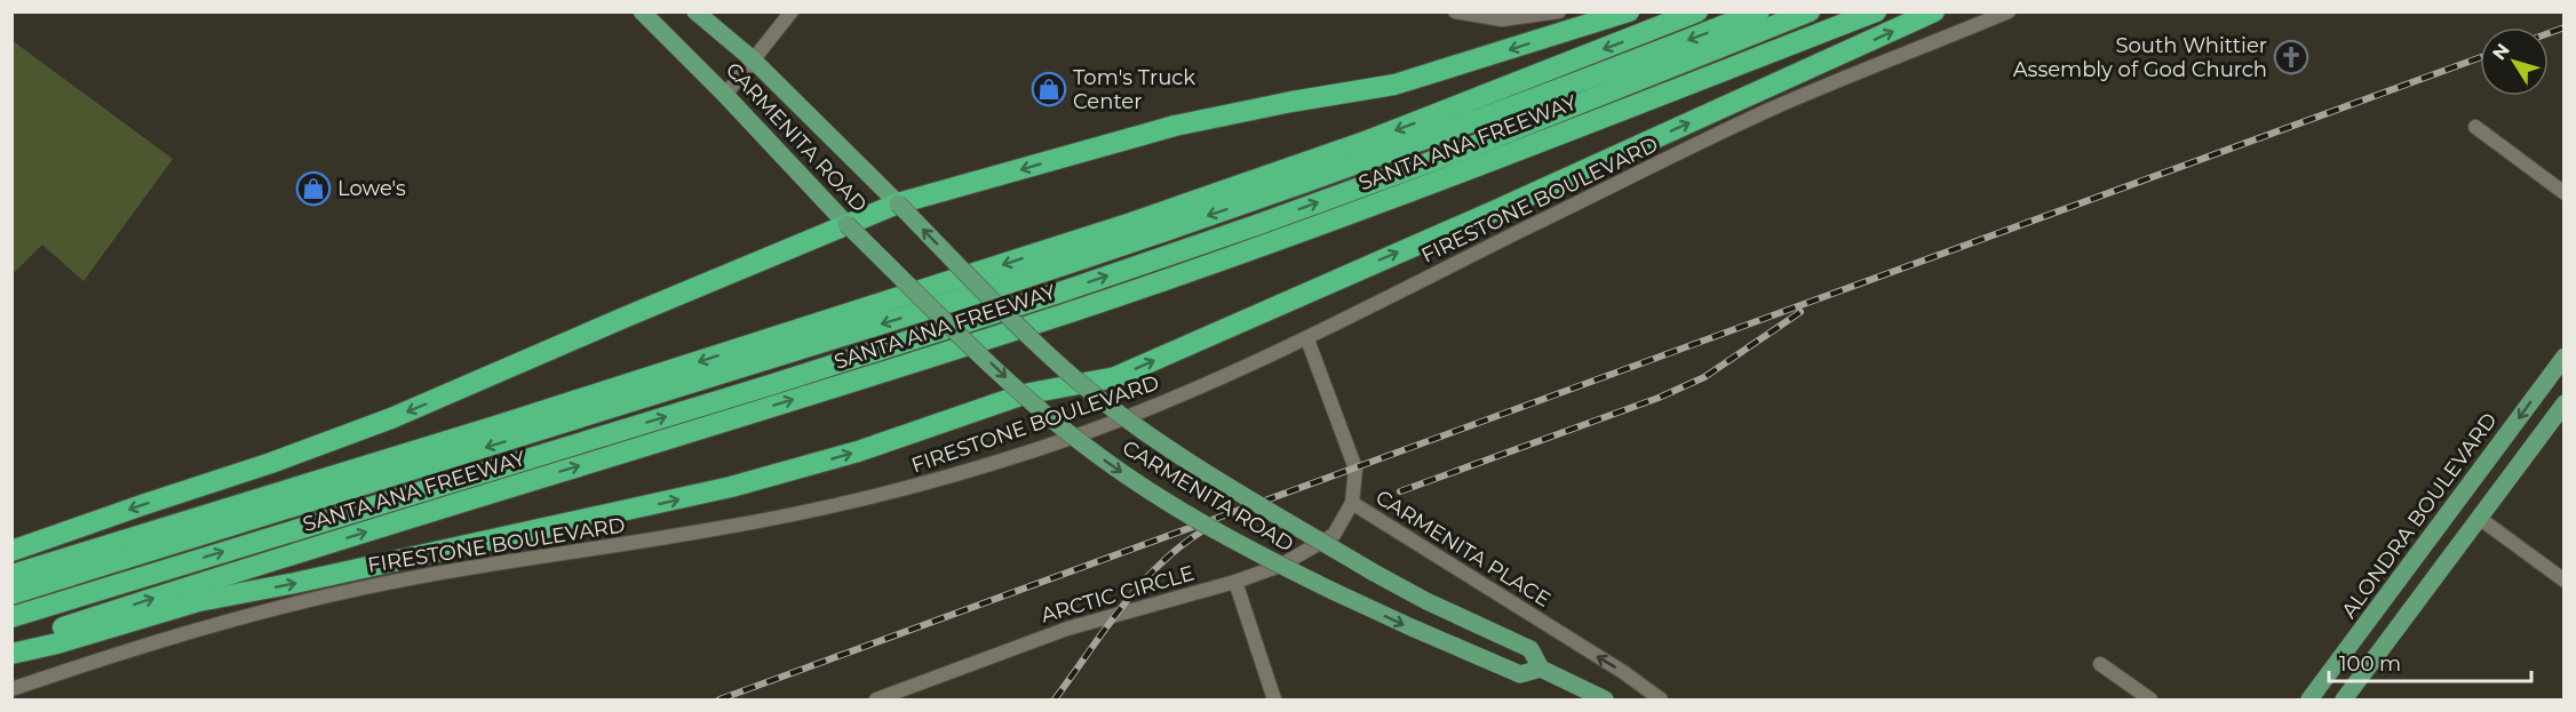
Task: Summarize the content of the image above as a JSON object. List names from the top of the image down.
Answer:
{
  "streets": {
    "highway": ["SANTA ANA FREEWAY"],
    "main road": ["CARMENITA ROAD", "ALONDRA BOULEVARD"],
    "street": ["FIRESTONE BOULEVARD", "CARMENITA PLACE", "ARCTIC CIRCLE"]
  },
  "crossings": [
    ["FIRESTONE BOULEVARD", "CARMENITA PLACE"],
    ["CARMENITA PLACE", "ARCTIC CIRCLE"]
  ],
  "one_way": ["CARMENITA PLACE"],
  "places": {
    "church": ["South Whittier Assembly of God Church"],
    "shop": ["Tom's Truck Center", "Lowe's"]
  },
  "scale_bar": "100 m",
  "north": "top left"
}
